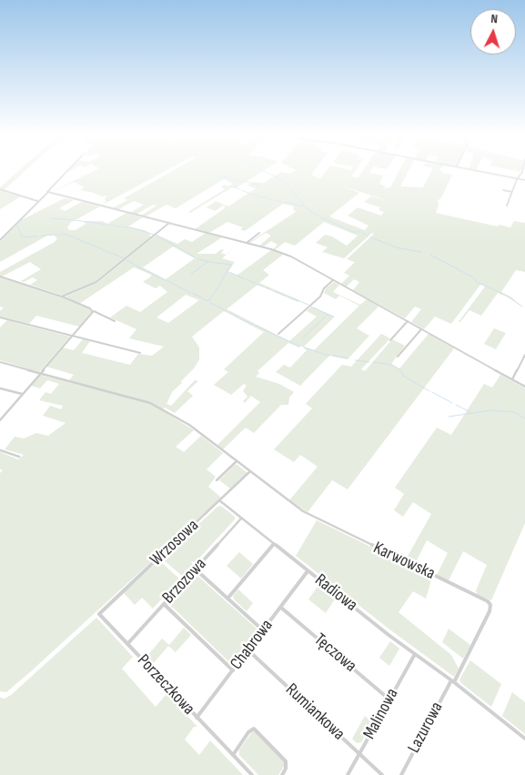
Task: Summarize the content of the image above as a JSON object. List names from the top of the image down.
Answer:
{
  "streets": {
    "street": [
      "Wrzosowa",
      "Karwowska",
      "Brzozowa",
      "Radiowa",
      "Chabrowa",
      "Tęczowa",
      "Porzeczkowa",
      "Rumiankowa",
      "Malinowa",
      "Lazurowa"
    ]
  },
  "crossings": [
    ["Wrzosowa", "Karwowska"],
    ["Wrzosowa", "Radiowa"],
    ["Wrzosowa", "Porzeczkowa"],
    ["Karwowska", "Radiowa"],
    ["Karwowska", "Lazurowa"],
    ["Brzozowa", "Radiowa"],
    ["Brzozowa", "Porzeczkowa"],
    ["Radiowa", "Chabrowa"],
    ["Radiowa", "Malinowa"],
    ["Radiowa", "Lazurowa"],
    ["Chabrowa", "Tęczowa"],
    ["Chabrowa", "Porzeczkowa"],
    ["Chabrowa", "Rumiankowa"],
    ["Tęczowa", "Malinowa"],
    ["Rumiankowa", "Malinowa"]
  ],
  "north": "top"
}
